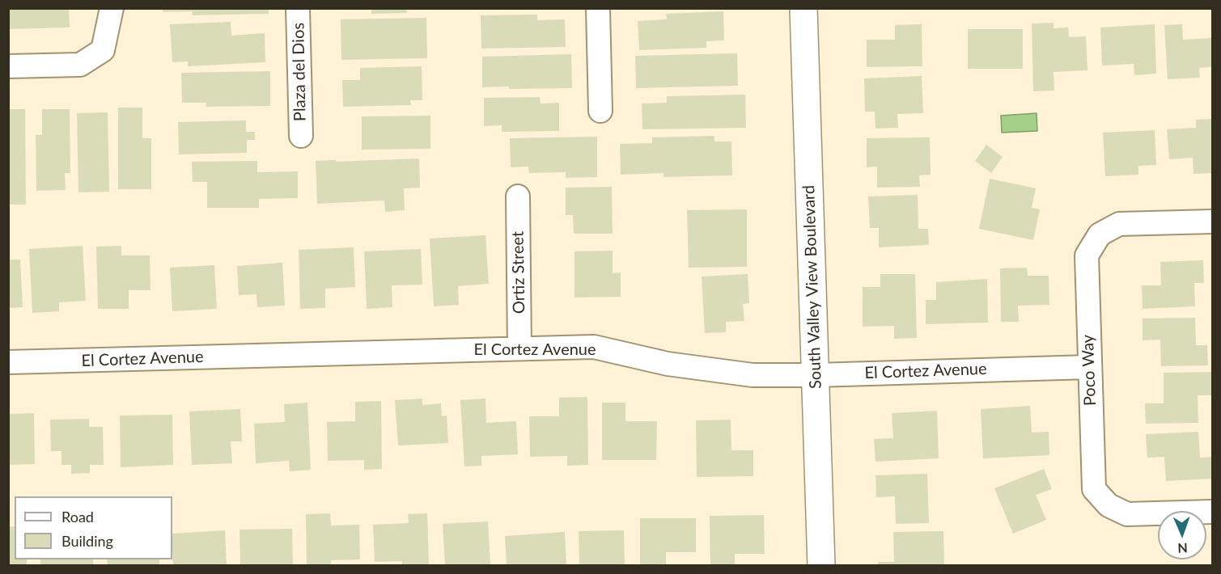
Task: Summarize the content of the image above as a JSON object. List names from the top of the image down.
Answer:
{
  "streets": {
    "main road": ["South Valley View Boulevard"],
    "street": [
      "Plaza del Dios",
      "Ortiz Street",
      "El Cortez Avenue",
      "Poco Way"
    ]
  },
  "crossings": [
    ["Ortiz Street", "El Cortez Avenue"],
    ["South Valley View Boulevard", "El Cortez Avenue"],
    ["El Cortez Avenue", "Poco Way"]
  ],
  "legend": ["Road", "Building"],
  "north": "bottom"
}
